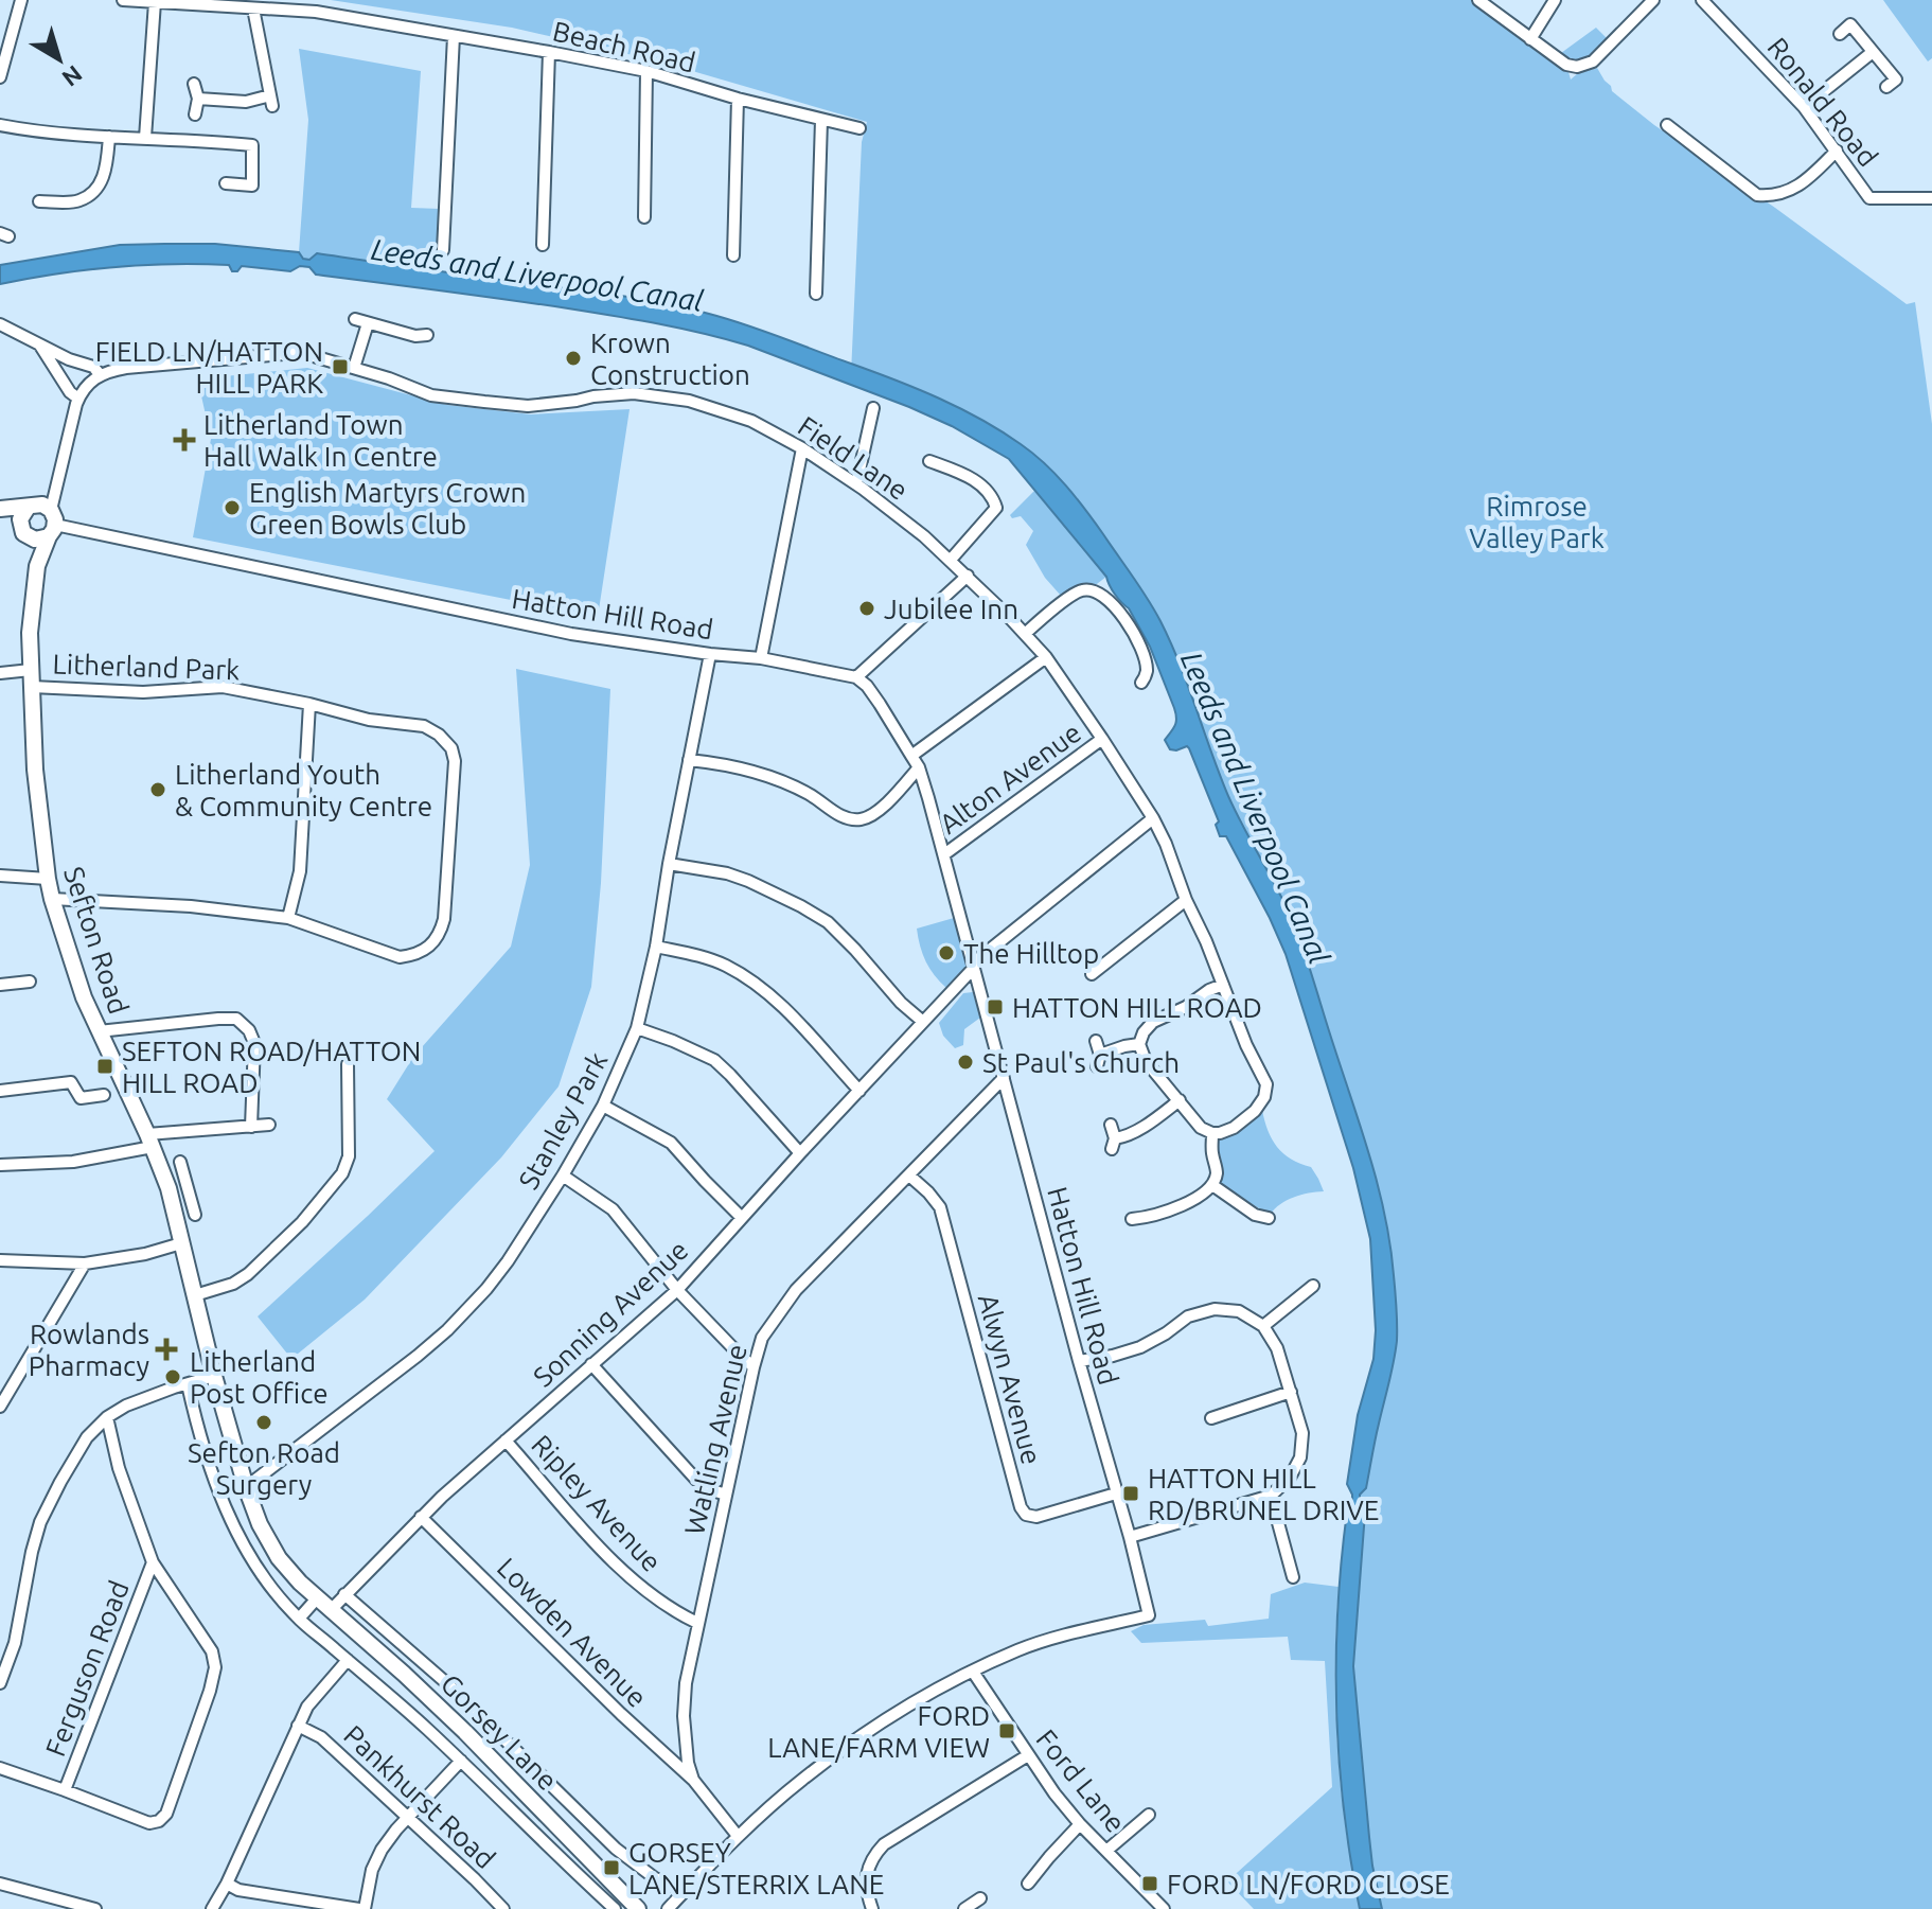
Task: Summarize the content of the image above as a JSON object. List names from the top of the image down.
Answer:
{
  "streets": {
    "main road": ["Sefton Road", "Gorsey Lane"],
    "street": [
      "Beach Road",
      "Ronald Road",
      "Field Lane",
      "Hatton Hill Road",
      "Litherland Park",
      "Alton Avenue",
      "Stanley Park",
      "Sonning Avenue",
      "Alwyn Avenue",
      "Watling Avenue",
      "Ripley Avenue",
      "Lowden Avenue",
      "Ferguson Road",
      "Ford Lane",
      "Pankhurst Road"
    ]
  },
  "crossings": [
    ["Field Lane", "Alton Avenue"],
    ["Field Lane", "Sonning Avenue"],
    ["Hatton Hill Road", "Alton Avenue"],
    ["Hatton Hill Road", "Stanley Park"],
    ["Hatton Hill Road", "Sonning Avenue"],
    ["Hatton Hill Road", "Alwyn Avenue"],
    ["Hatton Hill Road", "Watling Avenue"],
    ["Hatton Hill Road", "Ford Lane"],
    ["Litherland Park", "Sefton Road"],
    ["Sefton Road", "Gorsey Lane"],
    ["Stanley Park", "Gorsey Lane"],
    ["Sonning Avenue", "Ripley Avenue"],
    ["Sonning Avenue", "Lowden Avenue"],
    ["Sonning Avenue", "Gorsey Lane"],
    ["Alwyn Avenue", "Watling Avenue"],
    ["Watling Avenue", "Ripley Avenue"],
    ["Watling Avenue", "Lowden Avenue"]
  ],
  "water": ["Leeds and Liverpool Canal"],
  "parks": ["Rimrose Valley Park"],
  "places": {
    "other": [
      "Krown Construction",
      "English Martyrs Crown Green Bowls Club",
      "Jubilee Inn",
      "Litherland Youth & Community Centre",
      "The Hilltop",
      "St Paul's Church",
      "Litherland Post Office",
      "Sefton Road Surgery"
    ],
    "transit": [
      "FIELD LN/HATTON HILL PARK",
      "HATTON HILL ROAD",
      "SEFTON ROAD/HATTON HILL ROAD",
      "HATTON HILL RD/BRUNEL DRIVE",
      "FORD LANE/FARM VIEW",
      "GORSEY LANE/STERRIX LANE",
      "FORD LN/FORD CLOSE"
    ],
    "health": ["Litherland Town Hall Walk In Centre", "Rowlands Pharmacy"]
  },
  "north": "bottom right"
}
